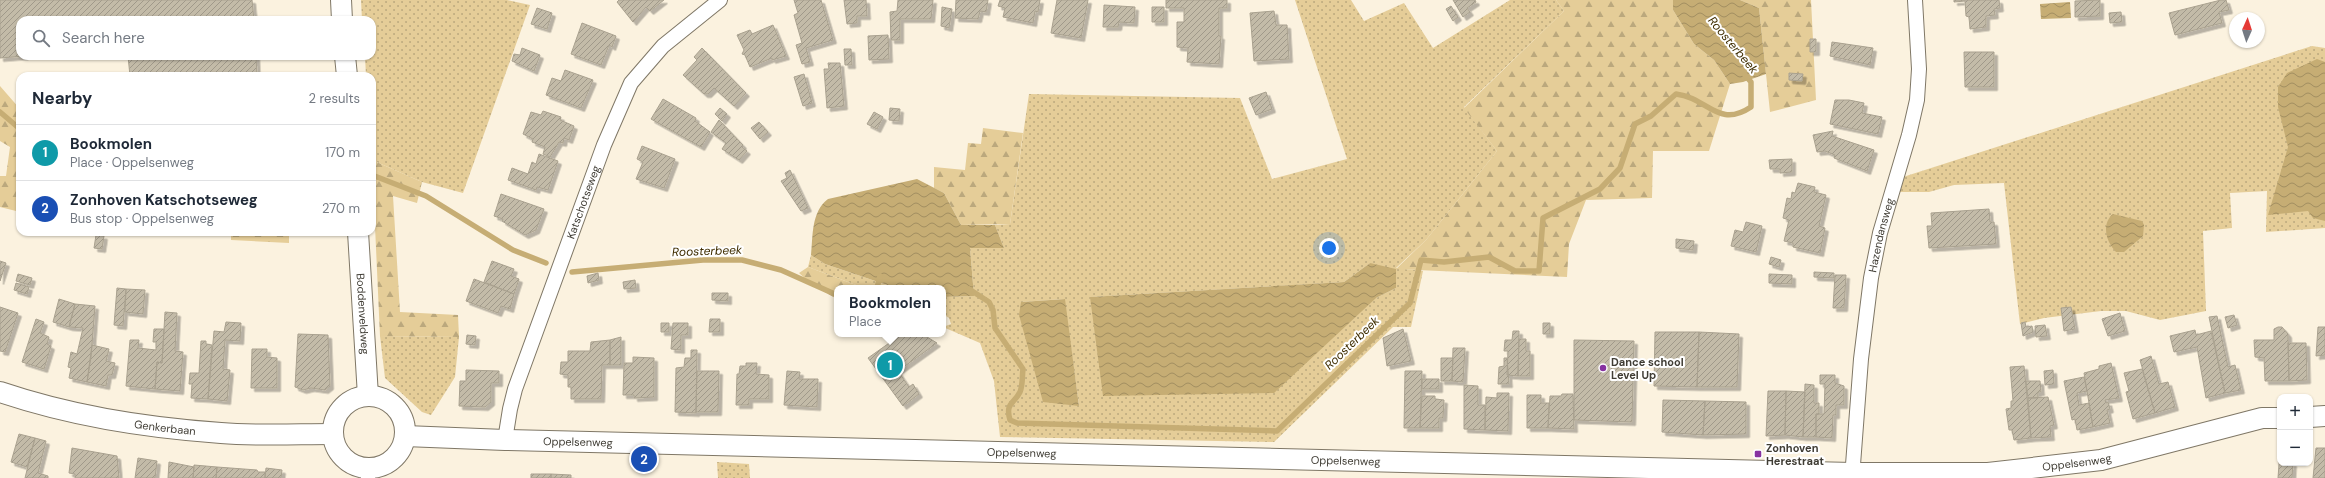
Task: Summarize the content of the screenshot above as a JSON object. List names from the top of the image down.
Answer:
{
  "streets": {
    "street": [
      "Katschotseweg",
      "Hazendansweg",
      "Boddenveldweg",
      "Genkerbaan",
      "Oppelsenweg"
    ]
  },
  "crossings": [
    ["Katschotseweg", "Oppelsenweg"],
    ["Hazendansweg", "Oppelsenweg"],
    ["Boddenveldweg", "Genkerbaan"],
    ["Boddenveldweg", "Oppelsenweg"],
    ["Genkerbaan", "Oppelsenweg"]
  ],
  "water": ["Roosterbeek"],
  "places": {
    "other": ["Dance school Level Up"],
    "transit": ["Zonhoven Herestraat"]
  },
  "north": "top",
  "page": {
    "search": "Search here",
    "heading": ["Nearby", "2 results"],
    "list": [
      {
        "mark": "1",
        "name": "Bookmolen",
        "note": "Place · Oppelsenweg",
        "value": "170 m"
      },
      {
        "mark": "2",
        "name": "Zonhoven Katschotseweg",
        "note": "Bus stop · Oppelsenweg",
        "value": "270 m"
      }
    ],
    "popup": ["Bookmolen", "Place"],
    "pins": ["1", "2"],
    "map_buttons": ["+", "−"]
  }
}
